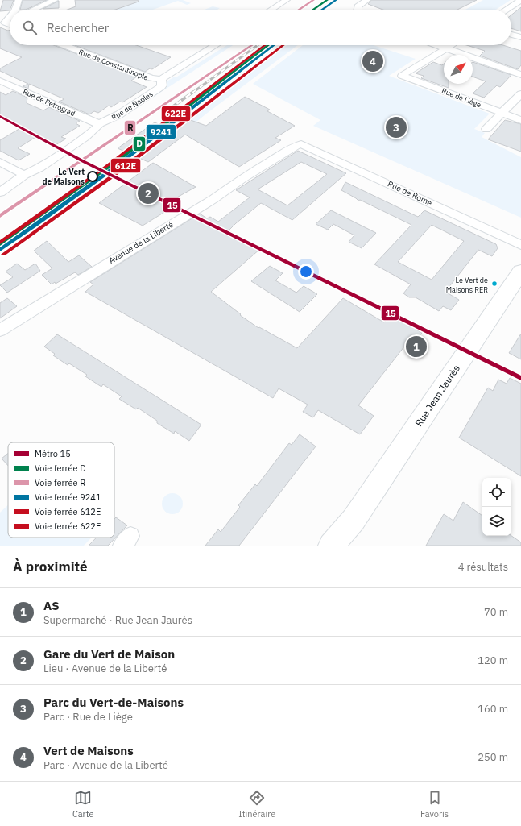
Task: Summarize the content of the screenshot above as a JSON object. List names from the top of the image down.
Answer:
{
  "streets": {
    "main road": ["Rue Jean Jaurès"],
    "street": [
      "Rue de Constantinople",
      "Rue de Liège",
      "Rue de Petrograd",
      "Rue de Naples",
      "Rue de Rome",
      "Avenue de la Liberté"
    ]
  },
  "crossings": [
    ["Rue de Constantinople", "Rue de Naples"],
    ["Rue de Petrograd", "Rue de Naples"],
    ["Rue de Rome", "Avenue de la Liberté"]
  ],
  "places": ["Le Vert de Maisons", "Le Vert de Maisons RER"],
  "lines": [
    "rail line D",
    "rail line R",
    "rail line 9241",
    "rail line 612E",
    "rail line 622E",
    "metro line 15"
  ],
  "legend": [
    "Métro 15",
    "Voie ferrée D",
    "Voie ferrée R",
    "Voie ferrée 9241",
    "Voie ferrée 612E",
    "Voie ferrée 622E"
  ],
  "north": "top right",
  "page": {
    "search": "Rechercher",
    "pins": [
      "4",
      "3",
      "2",
      "1"
    ],
    "heading": ["À proximité", "4 résultats"],
    "list": [
      {
        "mark": "1",
        "name": "AS",
        "note": "Supermarché · Rue Jean Jaurès",
        "value": "70 m"
      },
      {
        "mark": "2",
        "name": "Gare du Vert de Maison",
        "note": "Lieu · Avenue de la Liberté",
        "value": "120 m"
      },
      {
        "mark": "3",
        "name": "Parc du Vert-de-Maisons",
        "note": "Parc · Rue de Liège",
        "value": "160 m"
      },
      {
        "mark": "4",
        "name": "Vert de Maisons",
        "note": "Parc · Avenue de la Liberté",
        "value": "250 m"
      }
    ],
    "nav": ["Carte", "Itinéraire", "Favoris"]
  }
}
